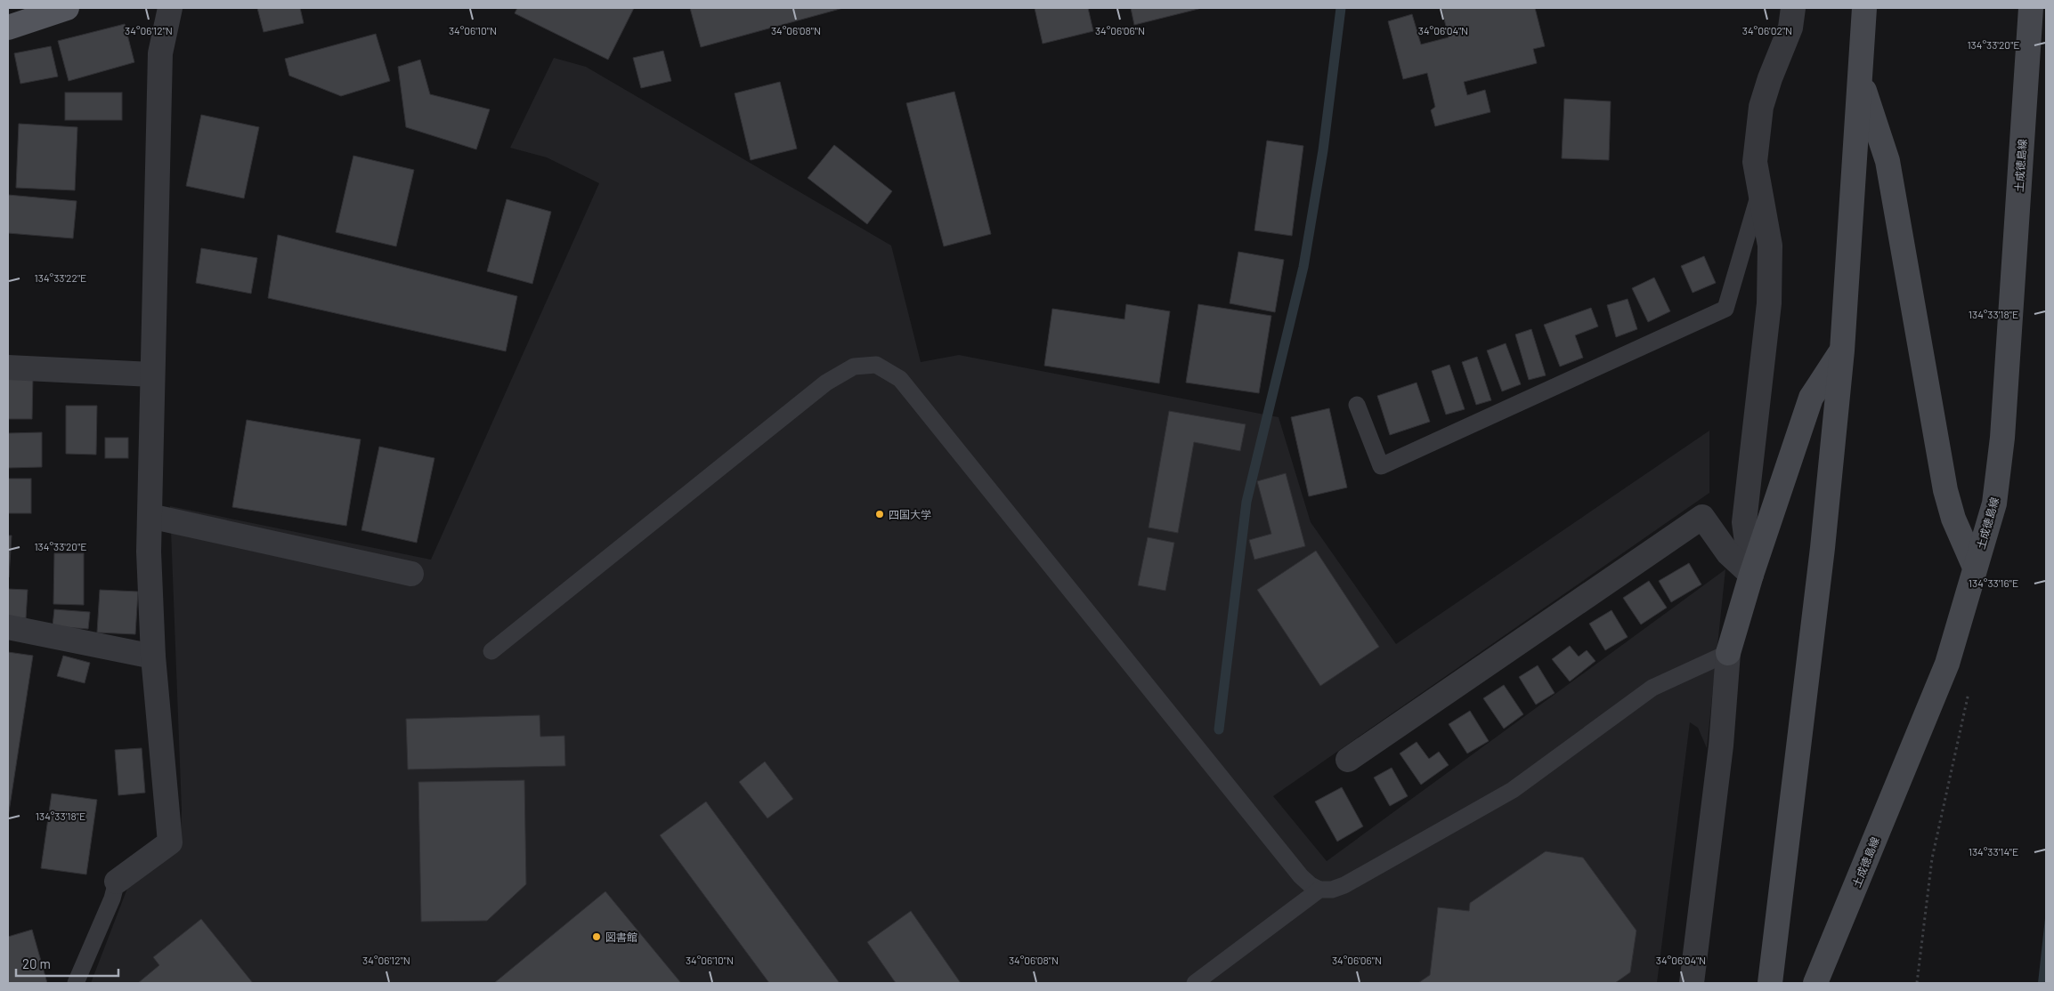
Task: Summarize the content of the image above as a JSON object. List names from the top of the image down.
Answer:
{
  "streets": {
    "main road": ["土成徳島線"]
  },
  "places": ["四国大学", "図書館"],
  "scale_bar": "20 m",
  "coordinates": [
    "34°06'12\"N",
    "34°06'10\"N",
    "34°06'08\"N",
    "34°06'06\"N",
    "34°06'04\"N",
    "34°06'02\"N",
    "134°33'20\"E",
    "134°33'22\"E",
    "134°33'18\"E",
    "134°33'16\"E",
    "134°33'14\"E"
  ]
}
